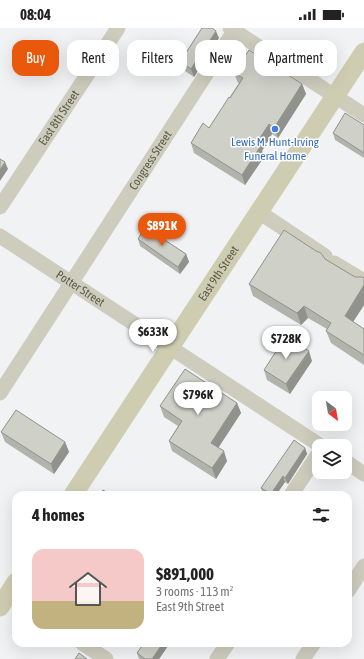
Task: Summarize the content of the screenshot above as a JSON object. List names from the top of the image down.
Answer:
{
  "streets": {
    "main road": ["East 9th Street"],
    "street": ["East 8th Street", "Congress Street", "Potter Street"]
  },
  "crossings": [
    ["Congress Street", "Potter Street"],
    ["East 9th Street", "Potter Street"]
  ],
  "places": ["Lewis M. Hunt-Irving Funeral Home"],
  "north": "bottom right",
  "page": {
    "status": "08:04",
    "chip": [
      "Buy",
      "Rent",
      "Filters",
      "New",
      "Apartment"
    ],
    "price": [
      "$891K",
      "$633K",
      "$728K",
      "$796K"
    ],
    "heading": "4 homes",
    "list": [
      {
        "name": "$891,000",
        "note": "3 rooms · 113 m² · East 9th Street"
      }
    ]
  }
}
